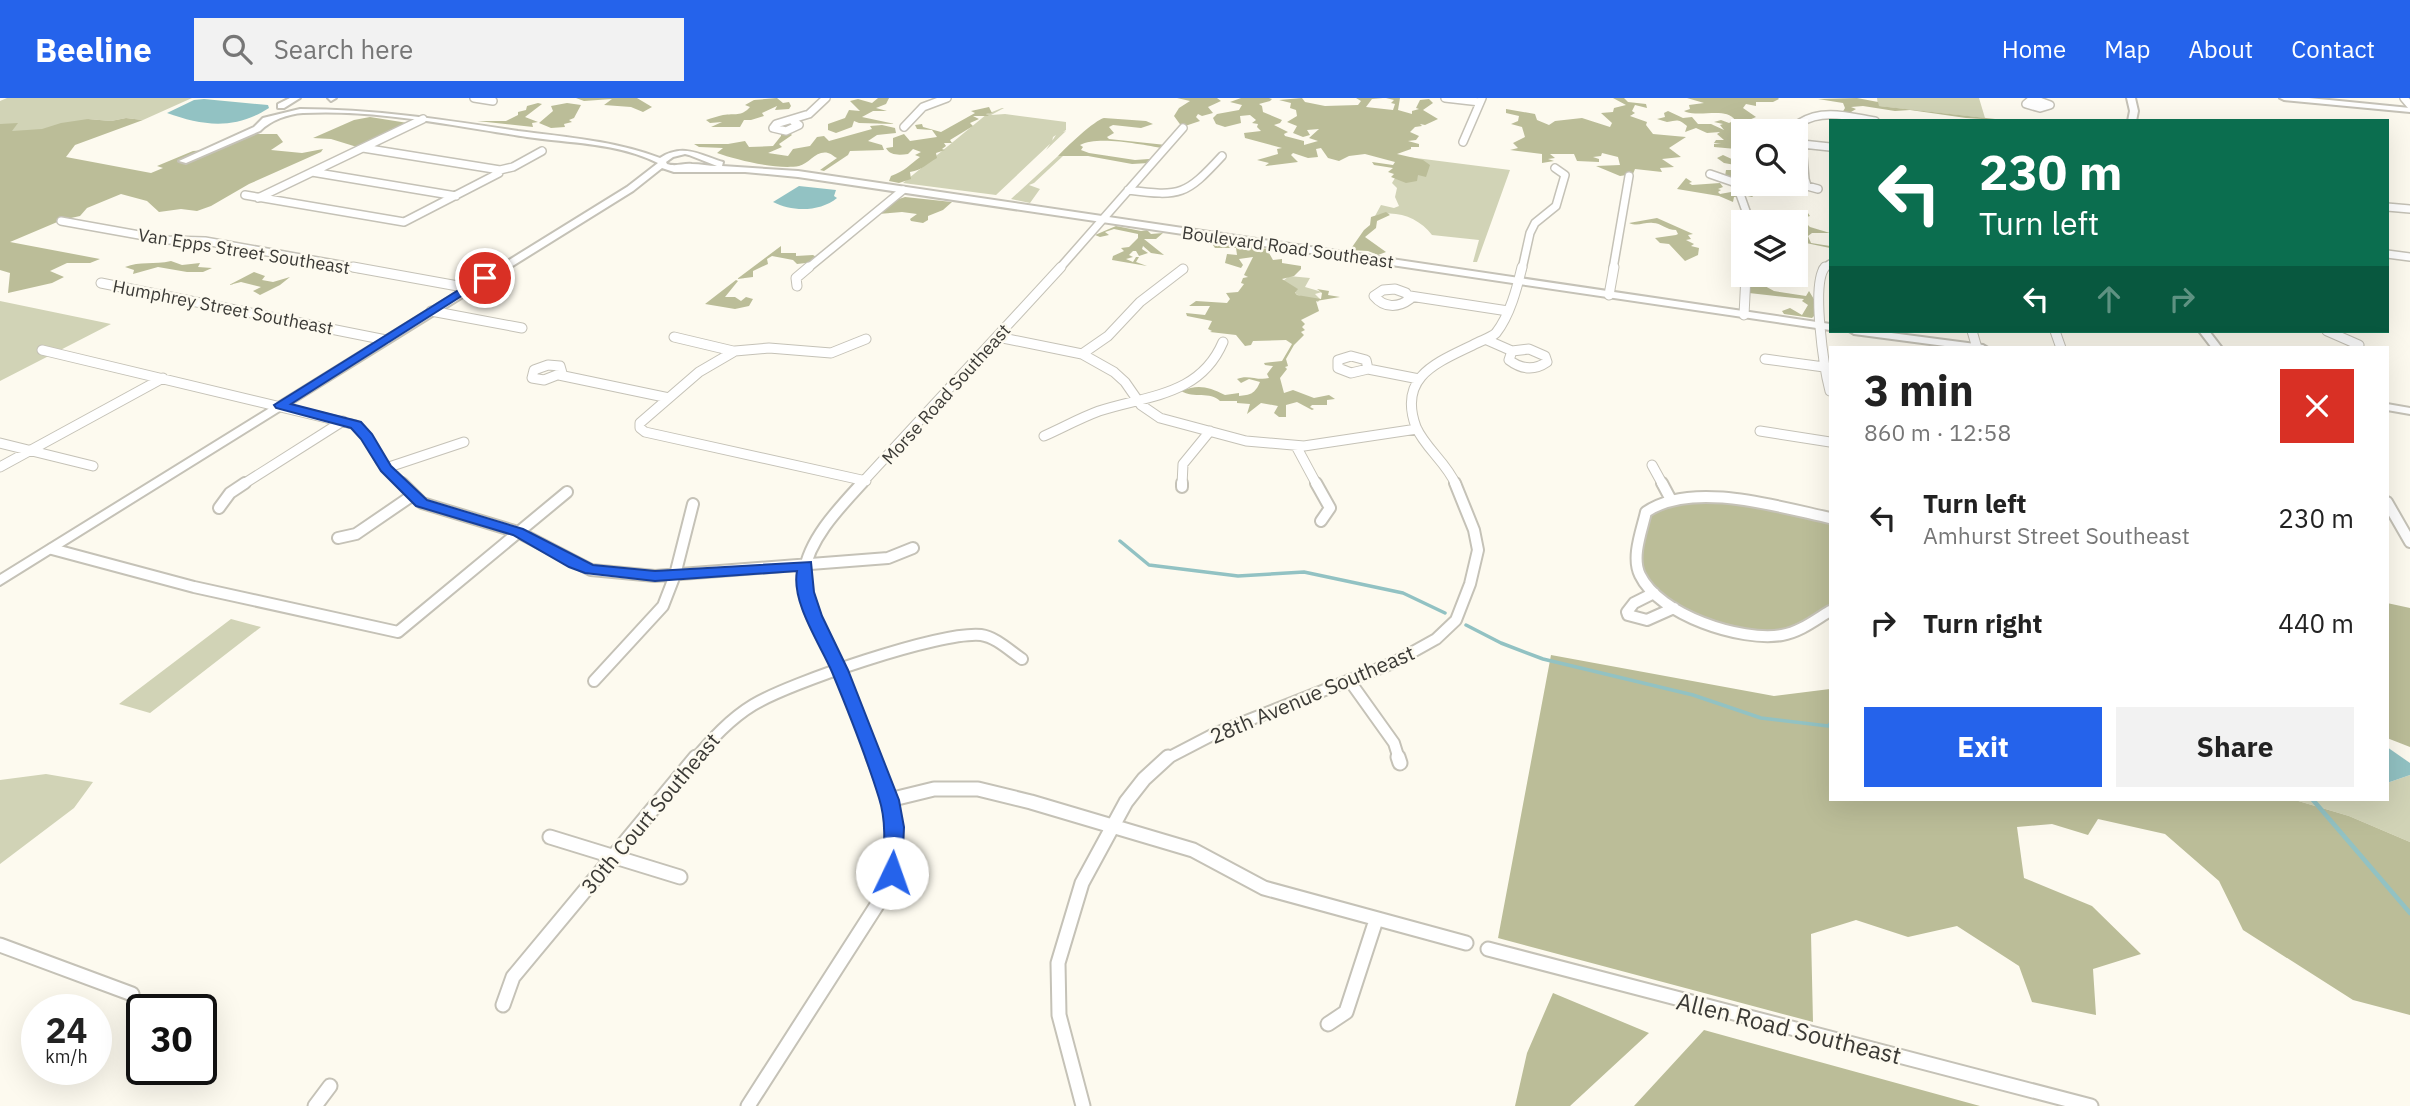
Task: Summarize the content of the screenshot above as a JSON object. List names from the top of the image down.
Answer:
{
  "streets": {
    "street": [
      "Boulevard Road Southeast",
      "Van Epps Street Southeast",
      "Humphrey Street Southeast",
      "Morse Road Southeast",
      "28th Avenue Southeast",
      "30th Court Southeast",
      "Allen Road Southeast"
    ]
  },
  "crossings": [
    ["Boulevard Road Southeast", "Morse Road Southeast"]
  ],
  "page": {
    "header": "Beeline",
    "search": "Search here",
    "nav": [
      "Home",
      "Map",
      "About",
      "Contact"
    ],
    "turn": ["230 m", "Turn left"],
    "heading": ["3 min", "860 m · 12:58"],
    "list": [
      {
        "name": "Turn left",
        "note": "Amhurst Street Southeast",
        "value": "230 m"
      },
      {
        "name": "Turn right",
        "value": "440 m"
      }
    ],
    "buttons": ["Exit", "Share"],
    "speed": "24 km/h",
    "limit": "30"
  }
}
